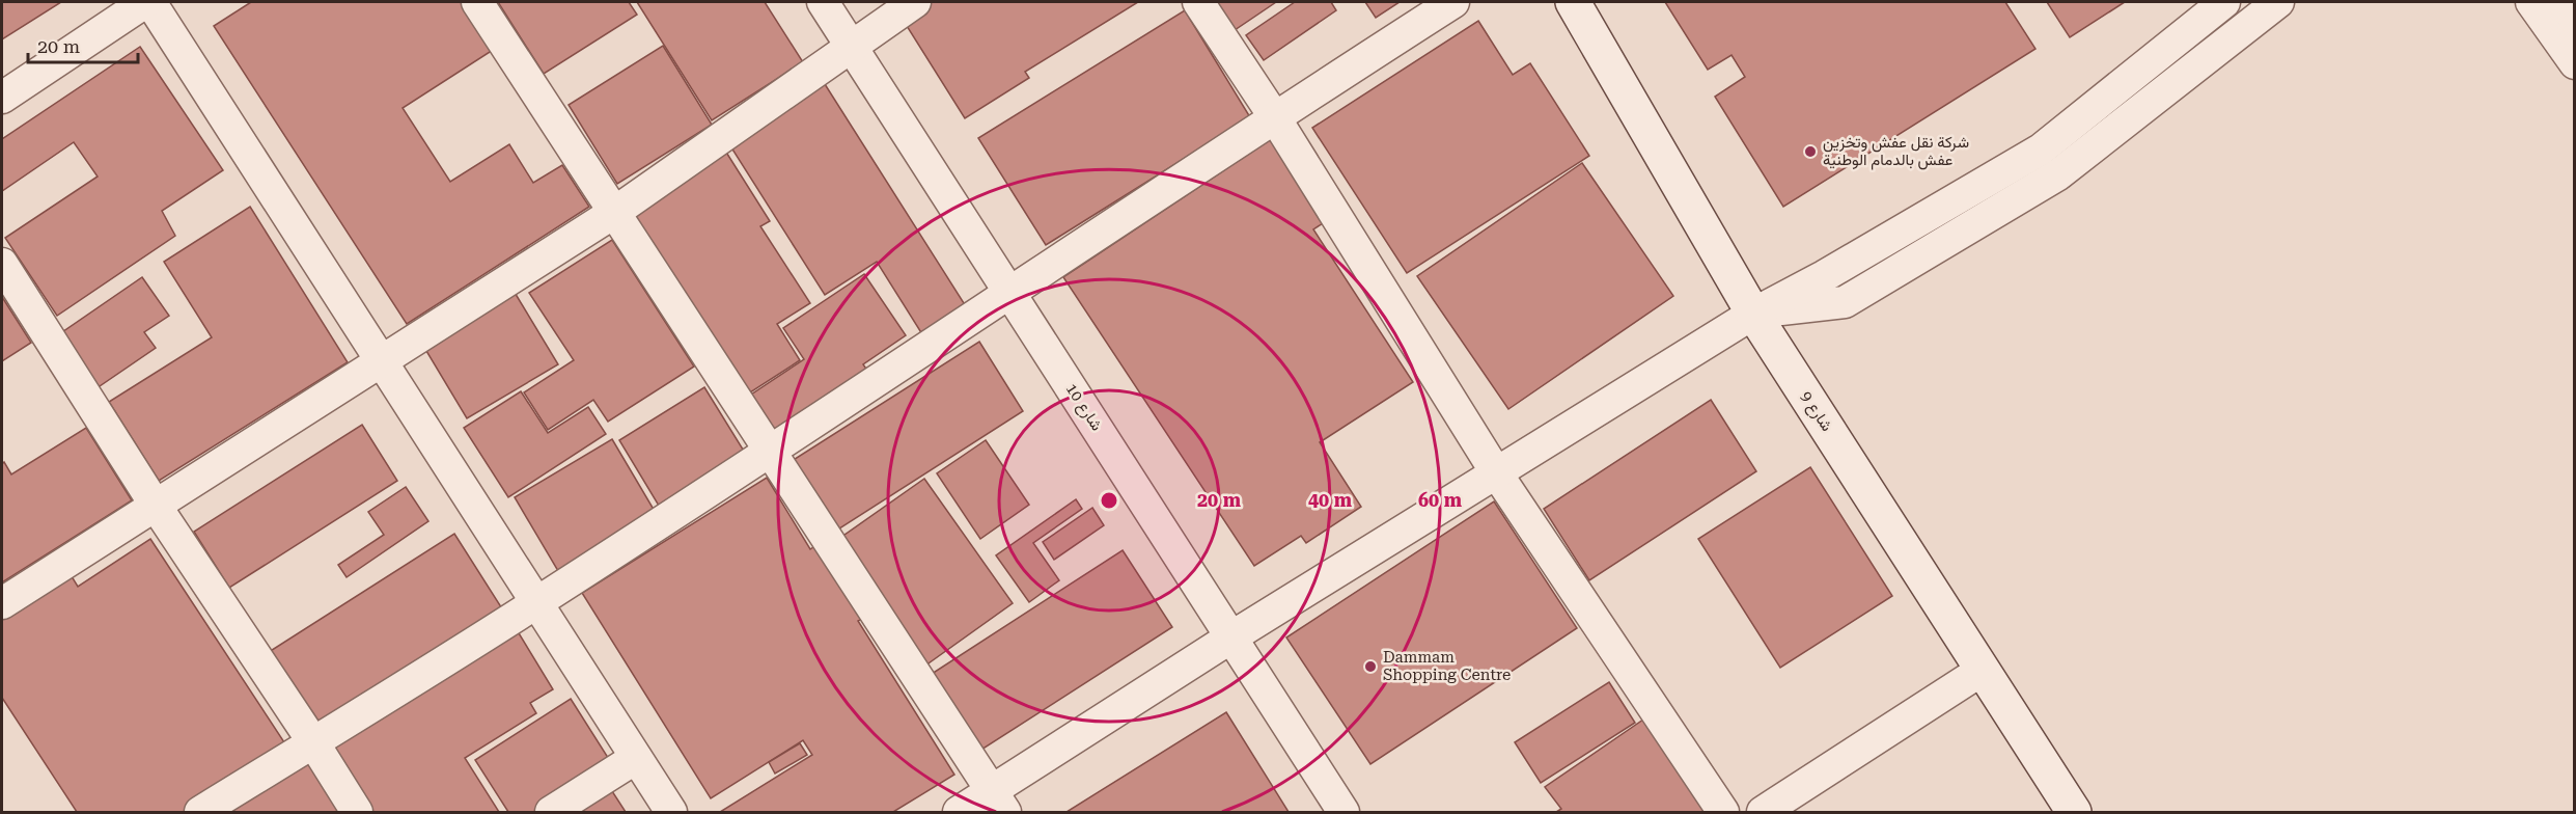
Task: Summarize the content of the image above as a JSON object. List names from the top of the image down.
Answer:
{
  "streets": {
    "street": ["شارع 10", "شارع 9"]
  },
  "places": ["شركة نقل عفش وتخزين عفش بالدمام الوطنية", "Dammam Shopping Centre"],
  "scale_bar": "20 m",
  "rings": ["20 m", "40 m", "60 m"]
}
